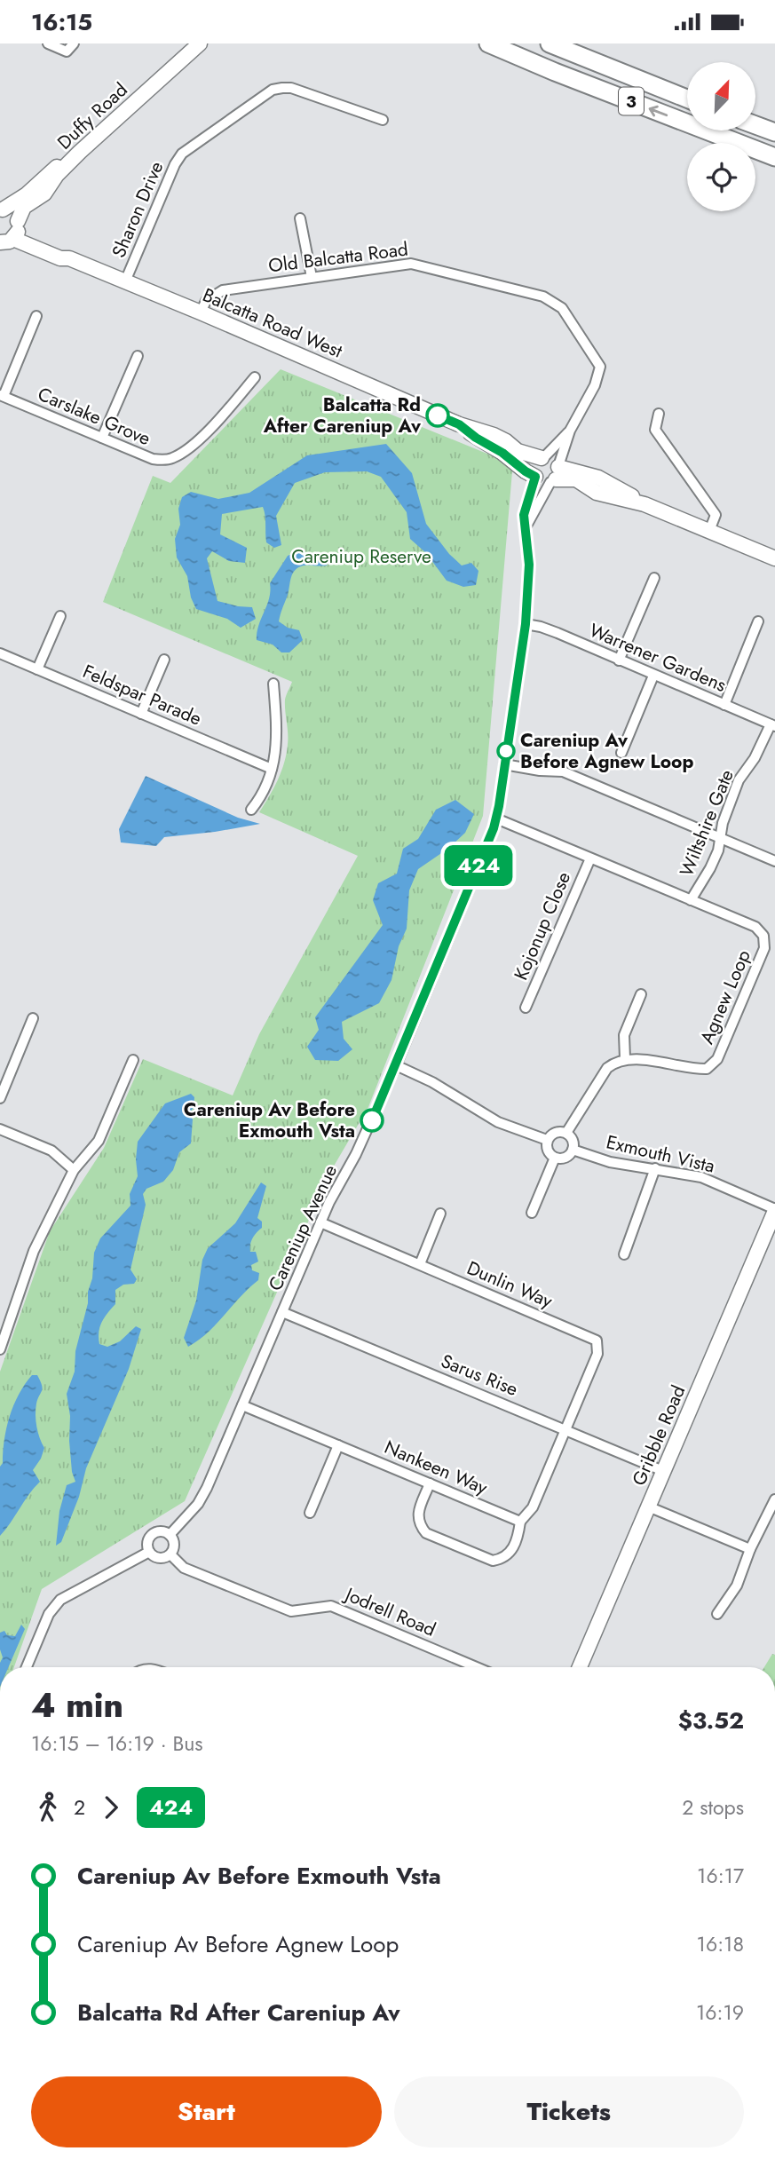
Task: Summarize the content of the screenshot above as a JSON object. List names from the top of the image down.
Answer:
{
  "streets": {
    "highway": ["3"],
    "street": [
      "Duffy Road",
      "Sharon Drive",
      "Old Balcatta Road",
      "Balcatta Road West",
      "Carslake Grove",
      "Warrener Gardens",
      "Feldspar Parade",
      "Wiltshire Gate",
      "Kojonup Close",
      "Agnew Loop",
      "Exmouth Vista",
      "Careniup Avenue",
      "Dunlin Way",
      "Sarus Rise",
      "Gribble Road",
      "Nankeen Way",
      "Jodrell Road"
    ]
  },
  "crossings": [
    ["Duffy Road", "Balcatta Road West"],
    ["Sharon Drive", "Balcatta Road West"],
    ["Old Balcatta Road", "Balcatta Road West"],
    ["Balcatta Road West", "Careniup Avenue"],
    ["Warrener Gardens", "Wiltshire Gate"],
    ["Warrener Gardens", "Careniup Avenue"],
    ["Wiltshire Gate", "Agnew Loop"],
    ["Kojonup Close", "Agnew Loop"],
    ["Agnew Loop", "Careniup Avenue"],
    ["Exmouth Vista", "Gribble Road"],
    ["Careniup Avenue", "Dunlin Way"],
    ["Careniup Avenue", "Sarus Rise"],
    ["Careniup Avenue", "Nankeen Way"],
    ["Careniup Avenue", "Jodrell Road"],
    ["Dunlin Way", "Sarus Rise"],
    ["Sarus Rise", "Gribble Road"]
  ],
  "parks": ["Careniup Reserve"],
  "places": ["Balcatta Rd After Careniup Av", "Careniup Av Before Agnew Loop", "Careniup Av Before Exmouth Vsta"],
  "lines": ["bus line 424"],
  "north": "top right",
  "page": {
    "status": "16:15",
    "on_map": "424",
    "heading": ["4 min", "16:15 – 16:19 · Bus", "$3.52"],
    "legs": ["2", "424", "2 stops"],
    "list": [
      {
        "name": "Careniup Av Before Exmouth Vsta",
        "value": "16:17"
      },
      {
        "name": "Careniup Av Before Agnew Loop",
        "value": "16:18"
      },
      {
        "name": "Balcatta Rd After Careniup Av",
        "value": "16:19"
      }
    ],
    "buttons": ["Start", "Tickets"]
  }
}
